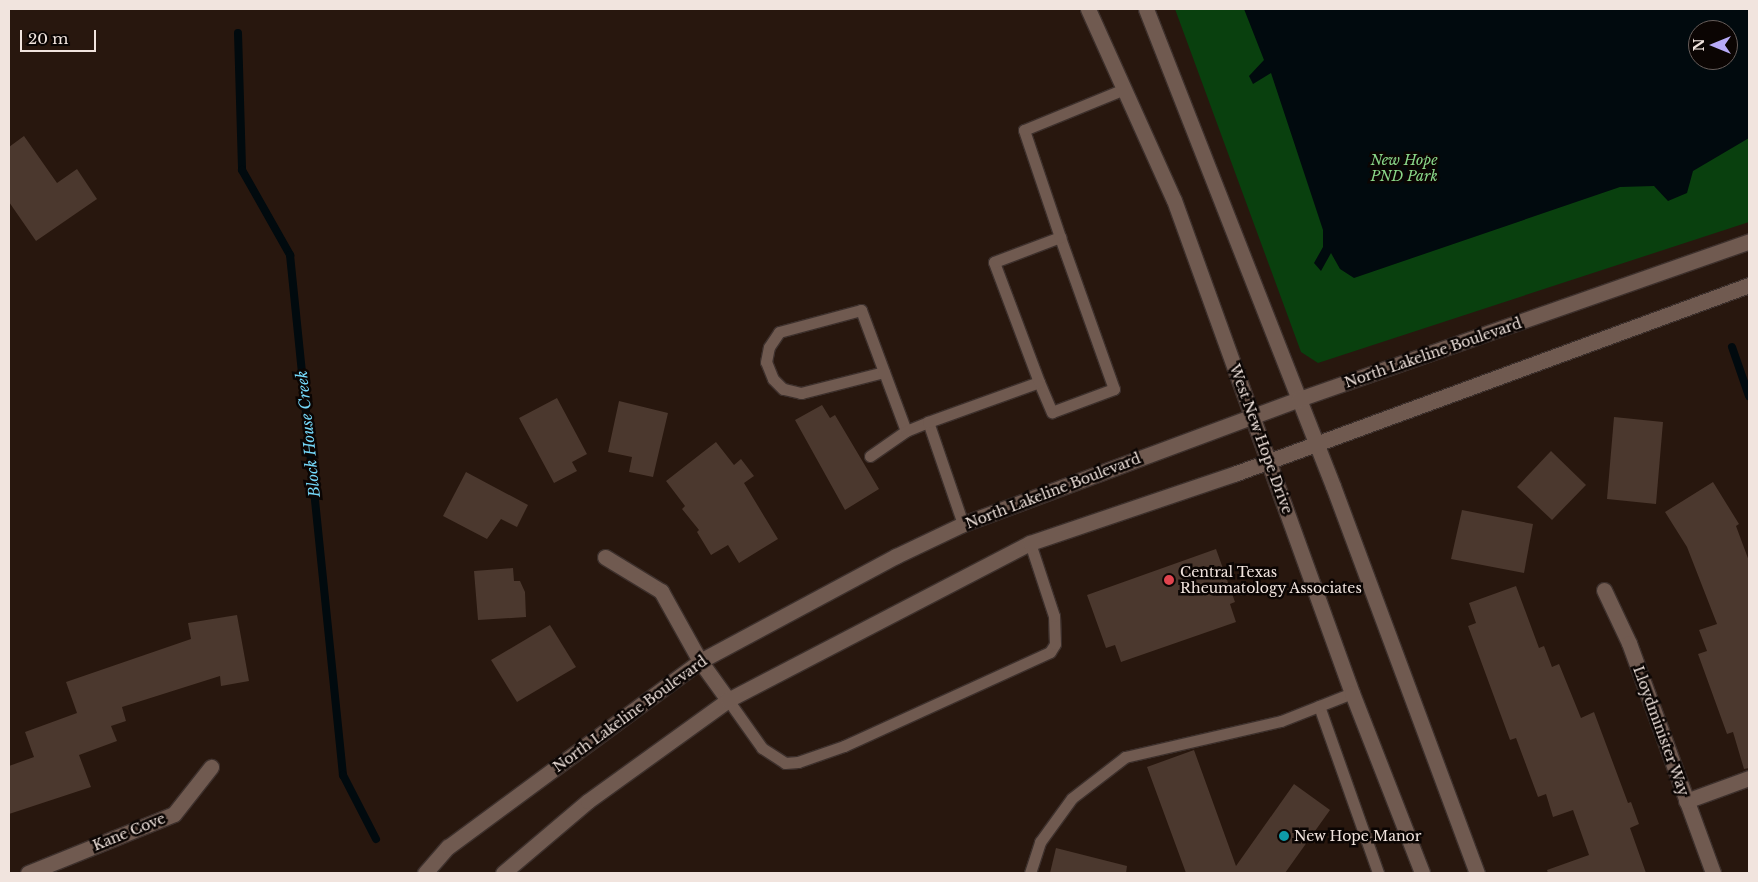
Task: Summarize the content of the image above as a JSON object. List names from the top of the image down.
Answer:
{
  "streets": {
    "main road": [
      "North Lakeline Boulevard",
      "West New Hope Drive",
      "Lloydminister Way",
      "Kane Cove"
    ]
  },
  "crossings": [
    ["North Lakeline Boulevard", "West New Hope Drive"]
  ],
  "water": ["Block House Creek"],
  "parks": ["New Hope PND Park"],
  "places": ["Central Texas Rheumatology Associates", "New Hope Manor"],
  "scale_bar": "20 m",
  "north": "left"
}
